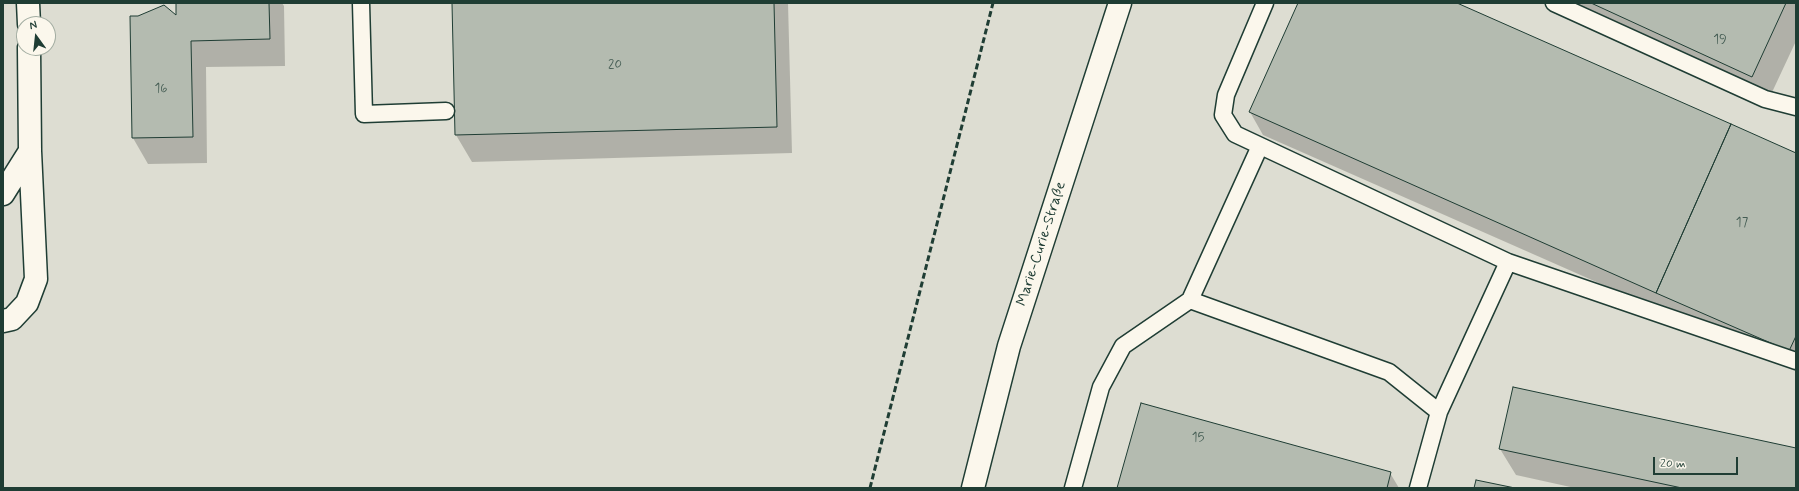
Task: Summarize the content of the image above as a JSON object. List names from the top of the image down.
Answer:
{
  "streets": {
    "main road": ["Marie-Curie-Straße"]
  },
  "house_numbers": [
    "19",
    "20",
    "16",
    "17",
    "15"
  ],
  "scale_bar": "20 m",
  "north": "top"
}
